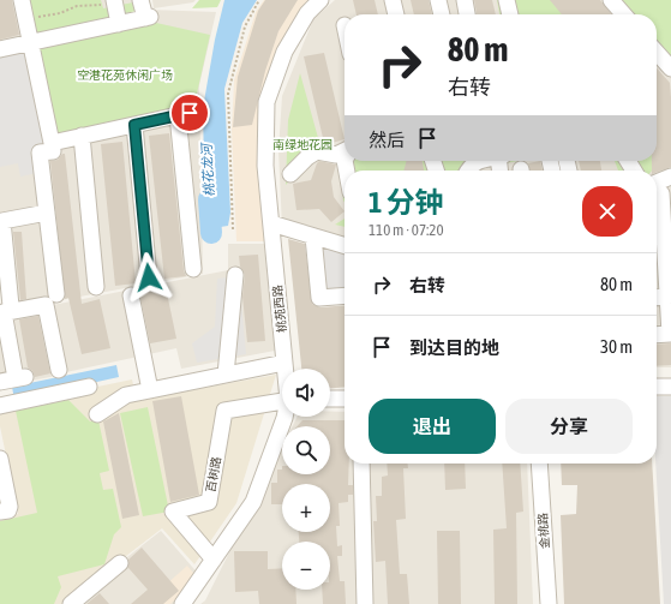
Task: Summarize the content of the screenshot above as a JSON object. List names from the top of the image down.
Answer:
{
  "streets": {
    "street": ["桃苑西路", "百树路", "金桃路"]
  },
  "crossings": [
    ["桃苑西路", "百树路"]
  ],
  "water": ["桃花龙河"],
  "parks": ["空港花苑休闲广场", "南绿地花园"],
  "page": {
    "turn": ["80 m", "右转"],
    "then": "然后",
    "heading": ["1 分钟", "110 m · 07:20"],
    "list": [
      {
        "name": "右转",
        "value": "80 m"
      },
      {
        "name": "到达目的地",
        "value": "30 m"
      }
    ],
    "map_buttons": ["+", "−"],
    "buttons": ["退出", "分享"]
  }
}
